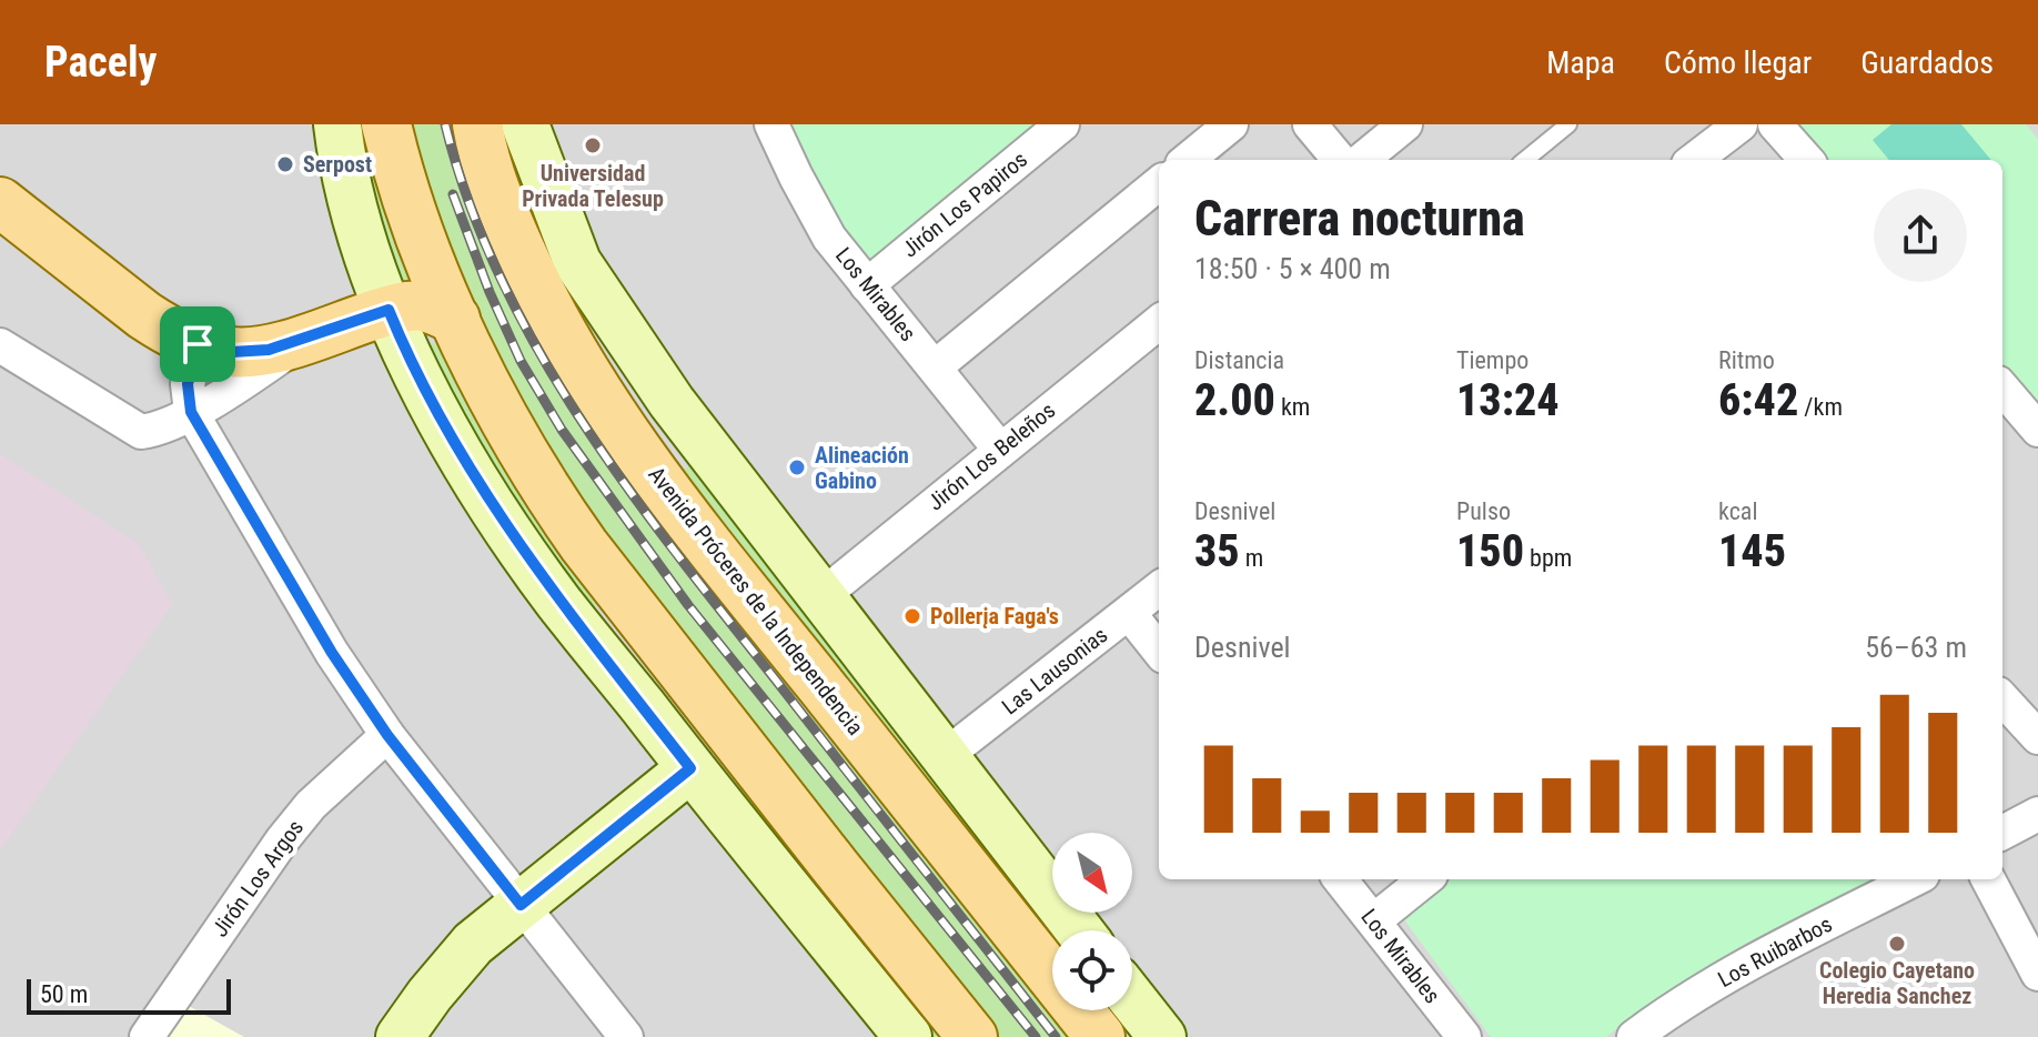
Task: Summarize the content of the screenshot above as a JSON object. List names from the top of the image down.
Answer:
{
  "streets": {
    "main road": ["Avenida Próceres de la Independencia"],
    "street": [
      "Jirón Los Papiros",
      "Los Mirables",
      "Jirón Los Beleños",
      "Las Lausonias",
      "Jirón Los Argos",
      "Los Ruibarbos"
    ]
  },
  "crossings": [
    ["Jirón Los Papiros", "Los Mirables"],
    ["Los Mirables", "Jirón Los Beleños"]
  ],
  "places": [
    "Universidad Privada Telesup",
    "Serpost",
    "Alineación Gabino",
    "Pollerįa Faga's",
    "Colegio Cayetano Heredia Sanchez"
  ],
  "scale_bar": "50 m",
  "north": "bottom right",
  "page": {
    "header": "Pacely",
    "nav": ["Mapa", "Cómo llegar", "Guardados"],
    "heading": ["Carrera nocturna", "18:50 · 5 × 400 m"],
    "stats": [
      ["Distancia", "2.00 km"],
      ["Tiempo", "13:24"],
      ["Ritmo", "6:42 /km"],
      ["Desnivel", "35 m"],
      ["Pulso", "150 bpm"],
      ["kcal", "145"]
    ],
    "chart": ["Desnivel", "56–63 m"],
    "scale": "50 m"
  }
}
